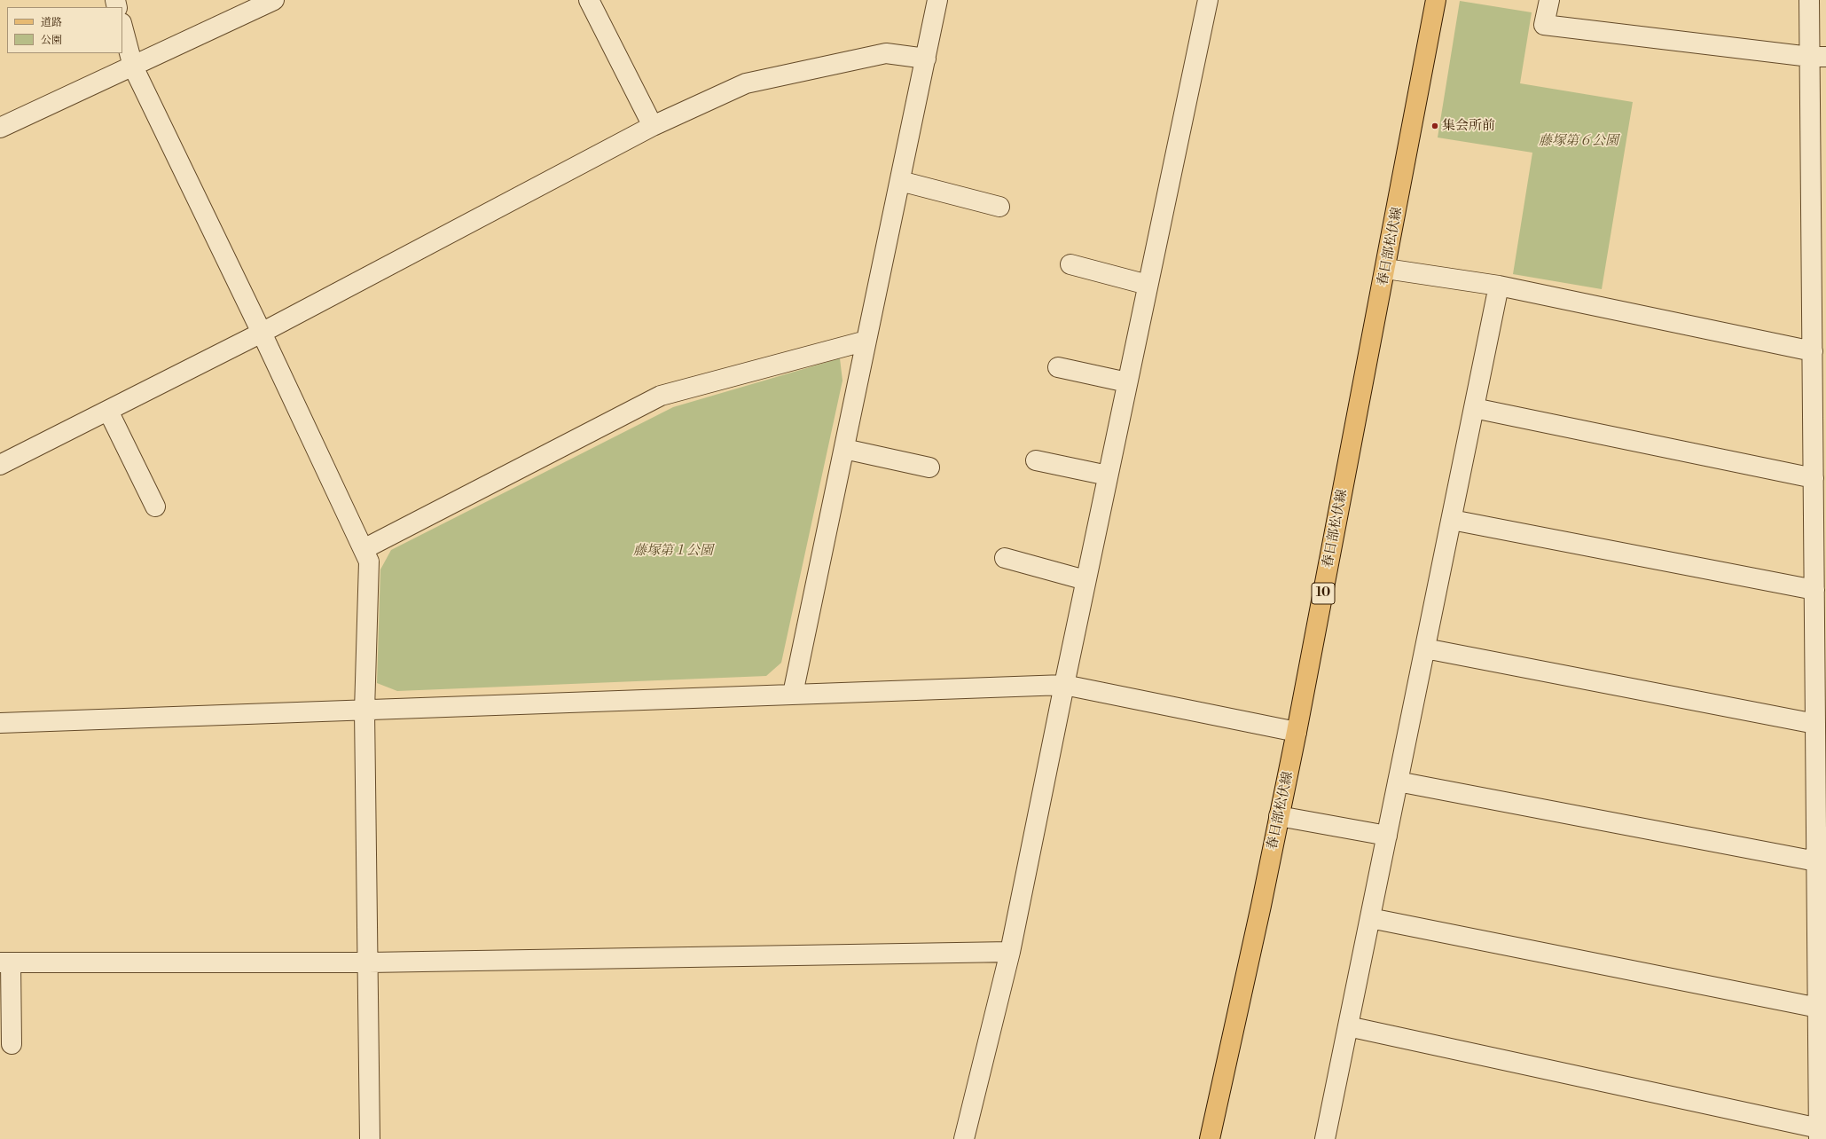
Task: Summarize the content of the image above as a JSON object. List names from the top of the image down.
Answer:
{
  "streets": {
    "main road": ["春日部松伏線", "10"]
  },
  "parks": ["藤塚第６公園", "藤塚第１公園"],
  "places": ["集会所前"],
  "legend": ["道路", "公園"]
}
